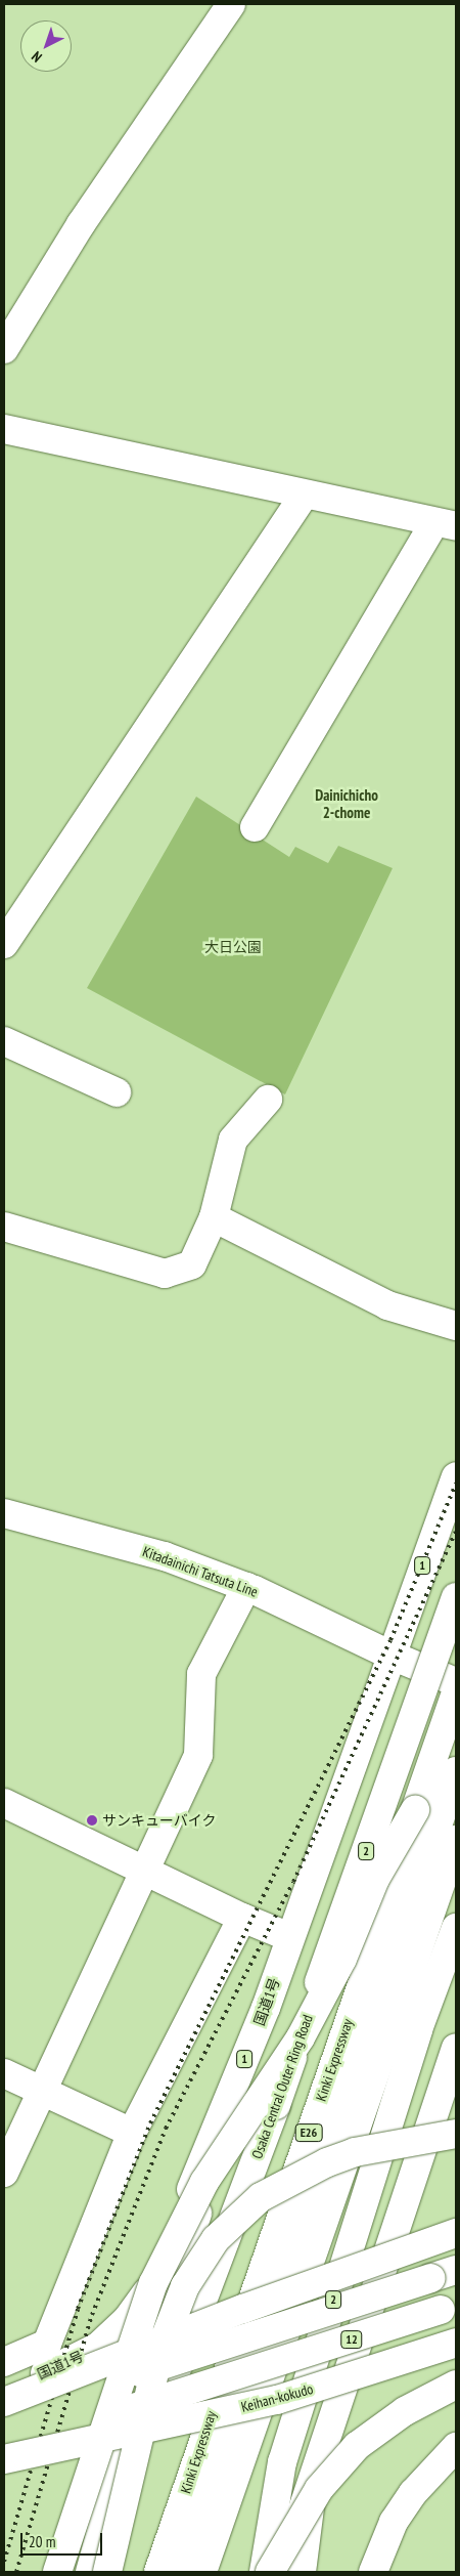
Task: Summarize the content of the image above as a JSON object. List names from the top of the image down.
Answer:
{
  "streets": {
    "main road": [
      "1",
      "Kitadainichi Tatsuta Line",
      "2",
      "国道1号",
      "Kinki Expressway",
      "Osaka Central Outer Ring Road",
      "E26",
      "12",
      "Keihan-kokudo"
    ]
  },
  "crossings": [
    ["1", "Kitadainichi Tatsuta Line"],
    ["1", "国道1号"],
    ["Kitadainichi Tatsuta Line", "国道1号"]
  ],
  "districts": ["Dainichicho 2-chome"],
  "parks": ["大日公園"],
  "places": ["サンキューバイク"],
  "scale_bar": "20 m",
  "north": "bottom left"
}
